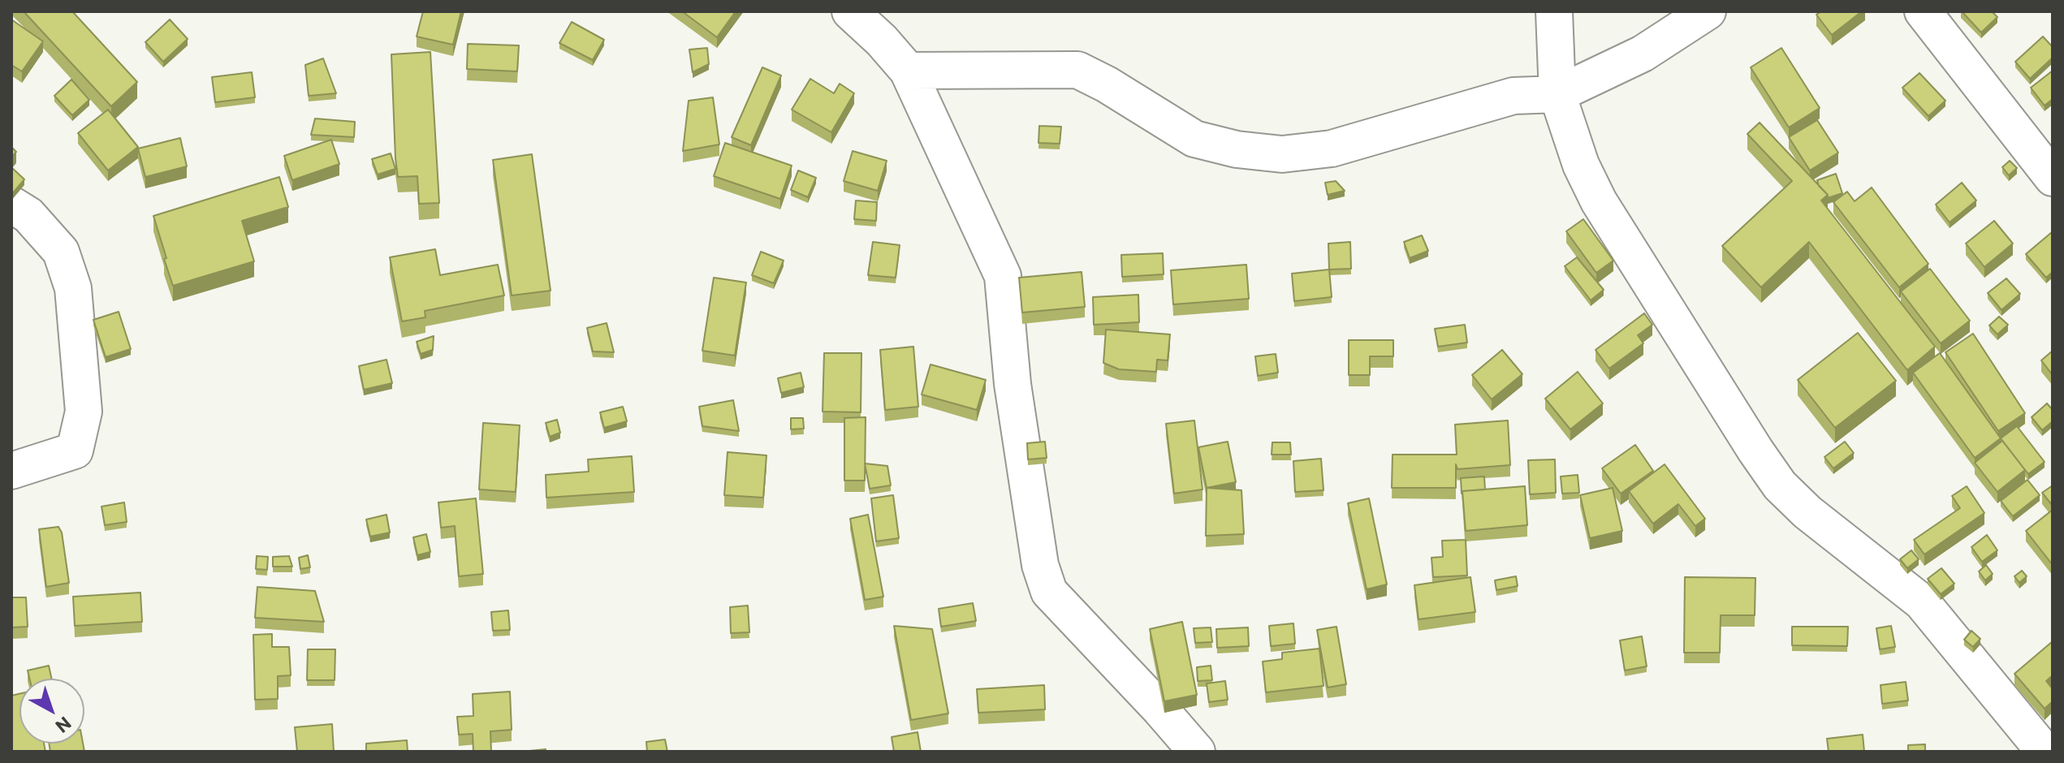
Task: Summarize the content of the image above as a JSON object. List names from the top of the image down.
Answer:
{
  "north": "bottom right"
}
